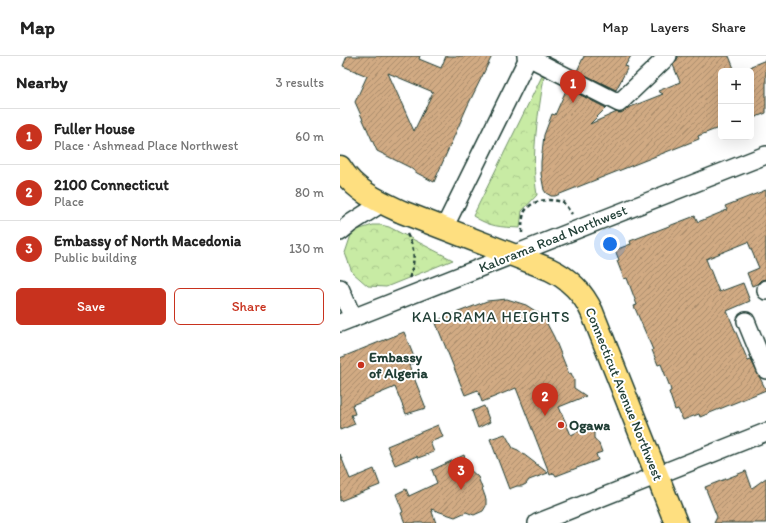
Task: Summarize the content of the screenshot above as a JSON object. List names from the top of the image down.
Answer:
{
  "streets": {
    "main road": ["Connecticut Avenue Northwest"],
    "street": ["Kalorama Road Northwest"]
  },
  "crossings": [
    ["Kalorama Road Northwest", "Connecticut Avenue Northwest"]
  ],
  "districts": ["KALORAMA HEIGHTS"],
  "places": ["Embassy of Algeria", "Ogawa"],
  "page": {
    "header": "Map",
    "nav": ["Map", "Layers", "Share"],
    "heading": ["Nearby", "3 results"],
    "map_buttons": ["+", "−"],
    "pins": ["1", "2", "3"],
    "list": [
      {
        "mark": "1",
        "name": "Fuller House",
        "note": "Place · Ashmead Place Northwest",
        "value": "60 m"
      },
      {
        "mark": "2",
        "name": "2100 Connecticut",
        "note": "Place",
        "value": "80 m"
      },
      {
        "mark": "3",
        "name": "Embassy of North Macedonia",
        "note": "Public building",
        "value": "130 m"
      }
    ],
    "buttons": ["Save", "Share"]
  }
}
